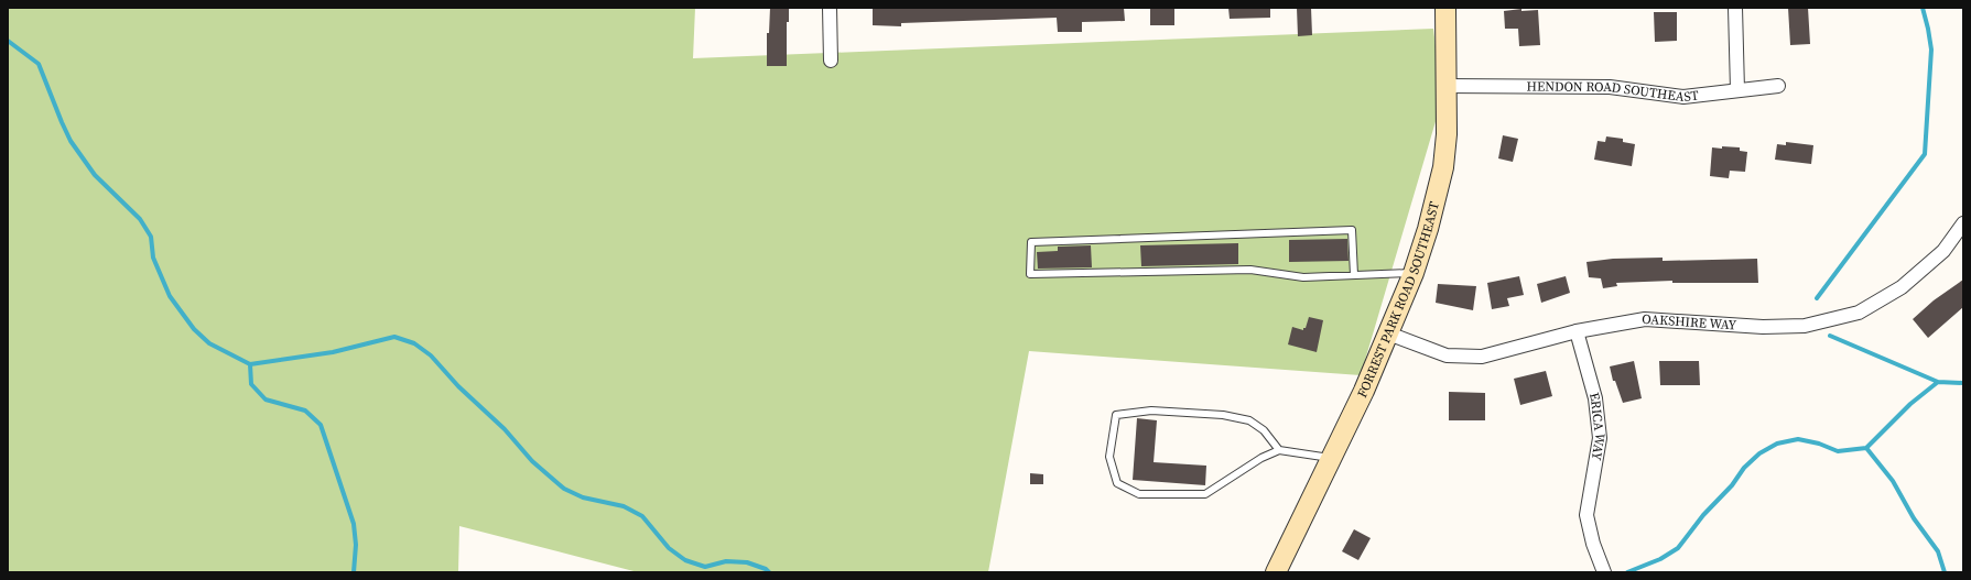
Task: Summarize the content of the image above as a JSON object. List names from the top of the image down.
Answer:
{
  "streets": {
    "street": [
      "HENDON ROAD SOUTHEAST",
      "FORREST PARK ROAD SOUTHEAST",
      "OAKSHIRE WAY",
      "ERICA WAY"
    ]
  },
  "crossings": [
    ["HENDON ROAD SOUTHEAST", "FORREST PARK ROAD SOUTHEAST"],
    ["FORREST PARK ROAD SOUTHEAST", "OAKSHIRE WAY"],
    ["OAKSHIRE WAY", "ERICA WAY"]
  ]
}
